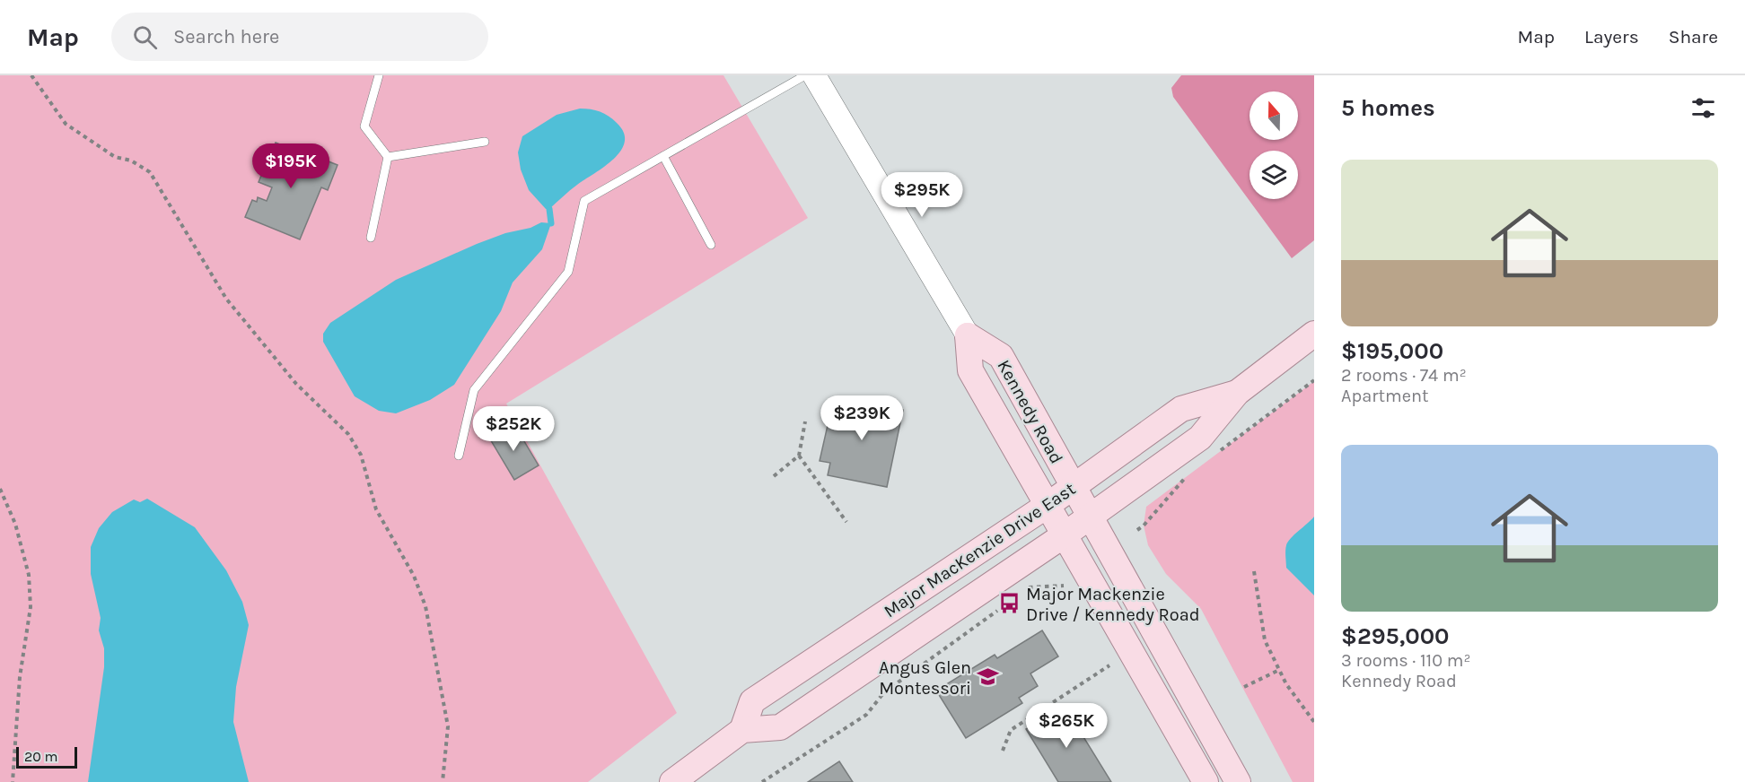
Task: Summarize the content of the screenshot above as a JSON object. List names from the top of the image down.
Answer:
{
  "streets": {
    "main road": ["Kennedy Road", "Major MacKenzie Drive East"]
  },
  "crossings": [
    ["Kennedy Road", "Major MacKenzie Drive East"]
  ],
  "places": {
    "bus stop": ["Major Mackenzie Drive / Kennedy Road"],
    "school or university": ["Angus Glen Montessori"]
  },
  "scale_bar": "20 m",
  "north": "top",
  "page": {
    "header": "Map",
    "search": "Search here",
    "nav": ["Map", "Layers", "Share"],
    "heading": "5 homes",
    "list": [
      {
        "name": "$195,000",
        "note": "2 rooms · 74 m² · Apartment"
      },
      {
        "name": "$295,000",
        "note": "3 rooms · 110 m² · Kennedy Road"
      }
    ],
    "price": [
      "$195K",
      "$295K",
      "$239K",
      "$252K",
      "$265K"
    ],
    "scale": "20 m"
  }
}
